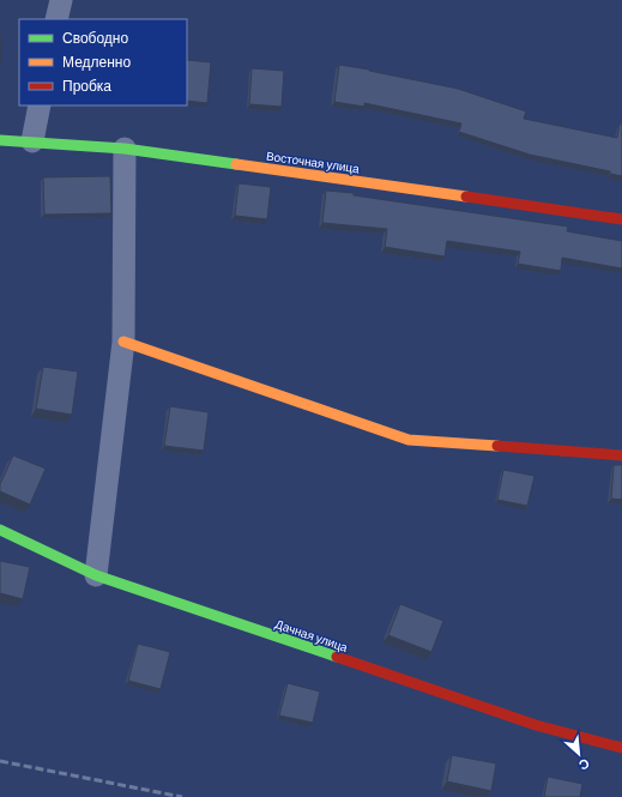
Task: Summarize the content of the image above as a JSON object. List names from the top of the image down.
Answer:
{
  "streets": {
    "street": ["Восточная улица", "Дачная улица"]
  },
  "legend": ["Свободно", "Медленно", "Пробка"],
  "north": "bottom right"
}
